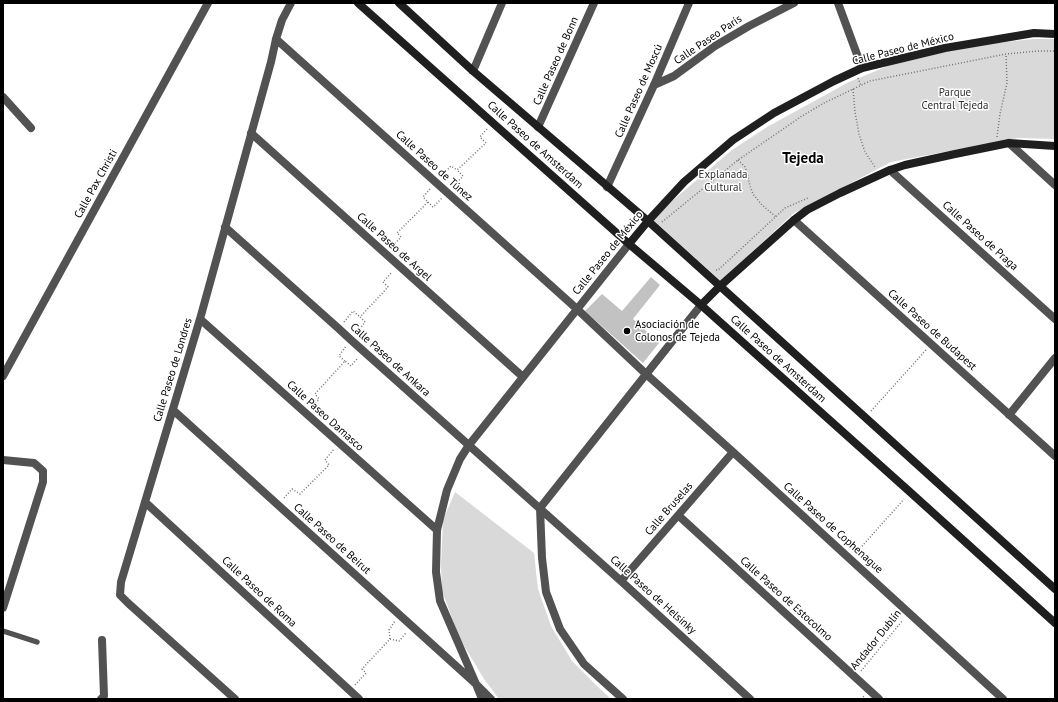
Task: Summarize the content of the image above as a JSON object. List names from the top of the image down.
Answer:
{
  "streets": {
    "main road": ["Calle Paseo de México", "Calle Paseo de Amsterdam"],
    "street": [
      "Calle Paseo París",
      "Calle Paseo de Bonn",
      "Calle Paseo de Moscú",
      "Calle Paseo de Túnez",
      "Calle Pax Christi",
      "Calle Paseo de Praga",
      "Calle Paseo de Argel",
      "Calle Paseo de Budapest",
      "Calle Paseo de Ankara",
      "Calle Paseo de Londres",
      "Calle Paseo Damasco",
      "Calle Bruselas",
      "Calle Paseo de Cophenague",
      "Calle Paseo de Beirut",
      "Calle Paseo de Roma",
      "Calle Paseo de Helsinky",
      "Calle Paseo de Estocolmo"
    ],
    "path": ["Andador Dublín"]
  },
  "crossings": [
    ["Calle Paseo París", "Calle Paseo de Moscú"],
    ["Calle Paseo de México", "Calle Paseo de Amsterdam"],
    ["Calle Paseo de México", "Calle Paseo de Túnez"],
    ["Calle Paseo de México", "Calle Paseo de Argel"],
    ["Calle Paseo de México", "Calle Paseo de Ankara"],
    ["Calle Paseo de México", "Calle Paseo Damasco"],
    ["Calle Paseo de México", "Calle Paseo de Beirut"],
    ["Calle Paseo de Bonn", "Calle Paseo de Amsterdam"],
    ["Calle Paseo de Moscú", "Calle Paseo de Amsterdam"],
    ["Calle Paseo de Túnez", "Calle Paseo de Londres"],
    ["Calle Paseo de Túnez", "Calle Paseo de Cophenague"],
    ["Calle Paseo de Argel", "Calle Paseo de Londres"],
    ["Calle Paseo de Ankara", "Calle Paseo de Londres"],
    ["Calle Paseo de Ankara", "Calle Paseo de Helsinky"],
    ["Calle Paseo de Londres", "Calle Paseo Damasco"],
    ["Calle Paseo de Londres", "Calle Paseo de Beirut"],
    ["Calle Paseo de Londres", "Calle Paseo de Roma"],
    ["Calle Bruselas", "Calle Paseo de Cophenague"],
    ["Calle Bruselas", "Calle Paseo de Helsinky"],
    ["Calle Bruselas", "Calle Paseo de Estocolmo"],
    ["Calle Paseo de Cophenague", "Andador Dublín"],
    ["Calle Paseo de Estocolmo", "Andador Dublín"]
  ],
  "districts": ["Tejeda"],
  "parks": ["Parque Central Tejeda", "Explanada Cultural"],
  "places": ["Asociación de Colonos de Tejeda"]
}
